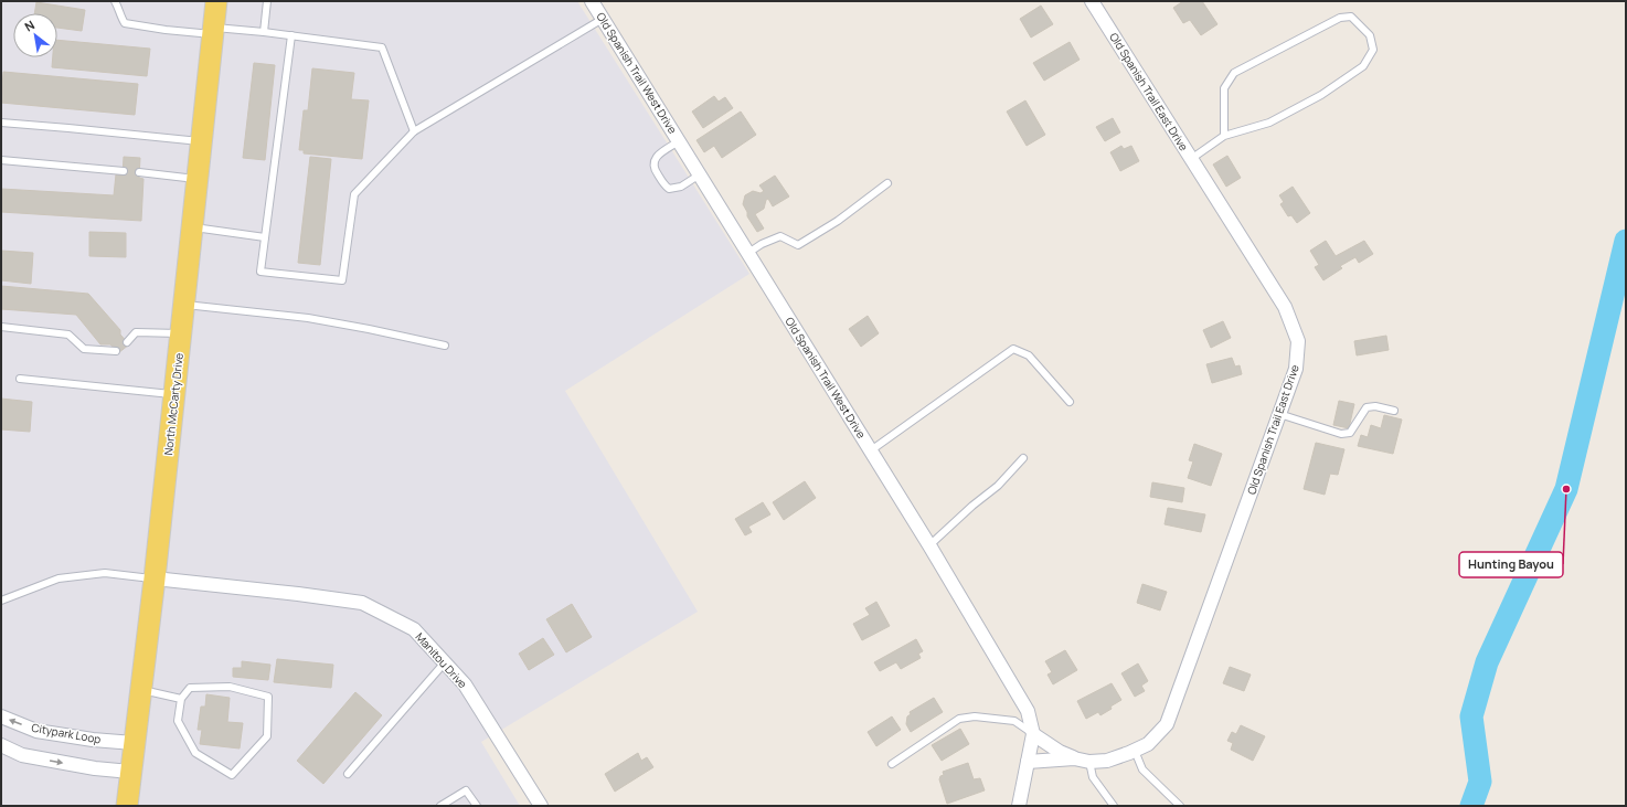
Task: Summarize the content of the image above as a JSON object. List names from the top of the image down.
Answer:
{
  "streets": {
    "main road": ["North McCarty Drive"],
    "street": [
      "Old Spanish Trail West Drive",
      "Old Spanish Trail East Drive",
      "Manitou Drive",
      "Citypark Loop"
    ]
  },
  "crossings": [
    ["Old Spanish Trail West Drive", "Old Spanish Trail East Drive"],
    ["North McCarty Drive", "Manitou Drive"],
    ["North McCarty Drive", "Citypark Loop"]
  ],
  "places": ["Hunting Bayou"],
  "north": "top left"
}
